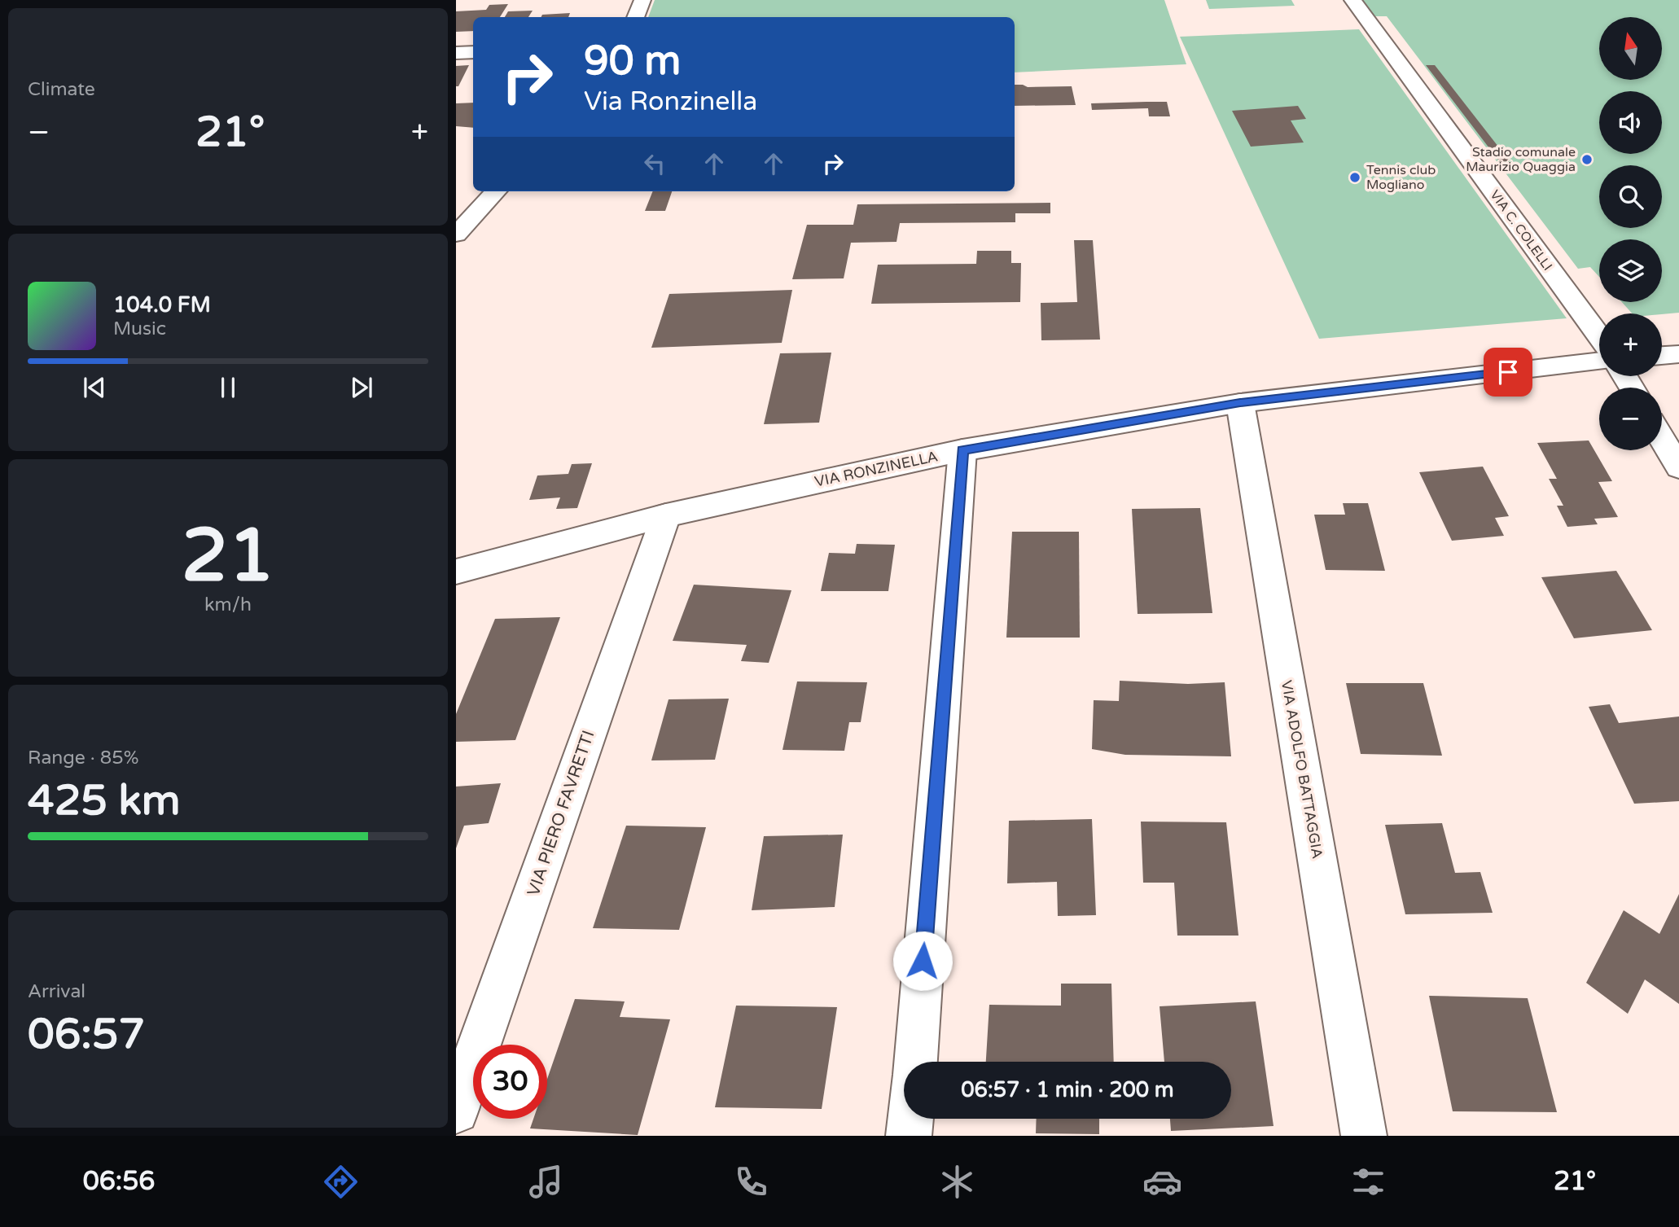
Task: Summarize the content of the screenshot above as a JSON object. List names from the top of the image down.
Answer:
{
  "streets": {
    "street": [
      "VIA C. COLELLI",
      "VIA RONZINELLA",
      "VIA ADOLFO BATTAGGIA",
      "VIA PIERO FAVRETTI"
    ]
  },
  "crossings": [
    ["VIA RONZINELLA", "VIA ADOLFO BATTAGGIA"],
    ["VIA RONZINELLA", "VIA PIERO FAVRETTI"]
  ],
  "places": ["Stadio comunale Maurizio Quaggia", "Tennis club Mogliano"],
  "north": "top",
  "page": {
    "tile": [
      "Climate",
      ["21", "km/h"],
      ["Range · 85%", "425 km"],
      ["Arrival", "06:57"]
    ],
    "map_buttons": ["+", "−"],
    "turn": ["90 m", "Via Ronzinella"],
    "heat": ["−", "21°", "+"],
    "song": ["104.0 FM", "Music"],
    "limit": "30",
    "trip": "06:57 · 1 min · 200 m",
    "tabs": ["06:56", "21°"]
  }
}
